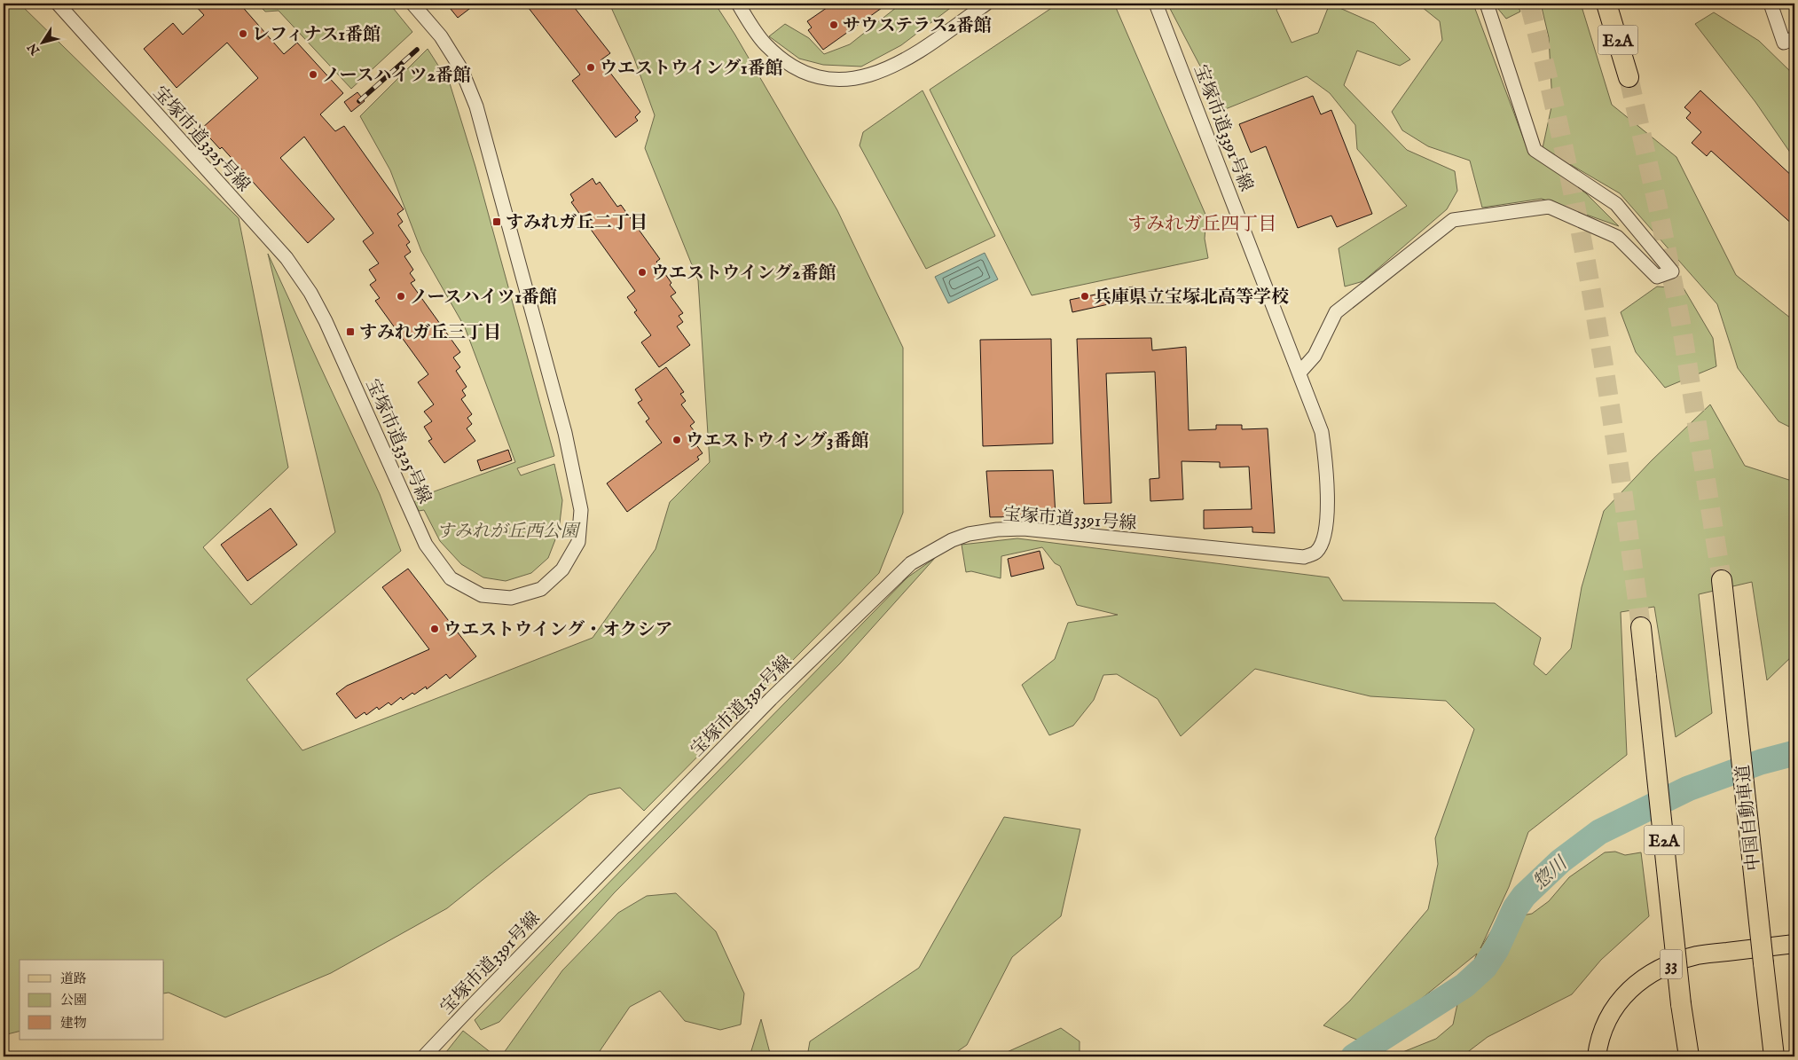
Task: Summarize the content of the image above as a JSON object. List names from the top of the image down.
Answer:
{
  "streets": {
    "highway": ["E2A", "中国自動車道"],
    "main road": ["33"],
    "street": ["宝塚市道3391号線", "宝塚市道3325号線"]
  },
  "districts": ["すみれガ丘四丁目"],
  "water": ["惣川"],
  "parks": ["すみれが丘西公園"],
  "places": {
    "other": [
      "サウステラス2番館",
      "レフィナス1番館",
      "ウエストウイング1番館",
      "ノースハイツ2番館",
      "ウエストウイング2番館",
      "ノースハイツ1番館",
      "兵庫県立宝塚北高等学校",
      "ウエストウイング3番館",
      "ウエストウイング・オクシア"
    ],
    "transit": ["すみれガ丘二丁目", "すみれガ丘三丁目"]
  },
  "legend": ["道路", "公園", "建物"],
  "north": "bottom left"
}
